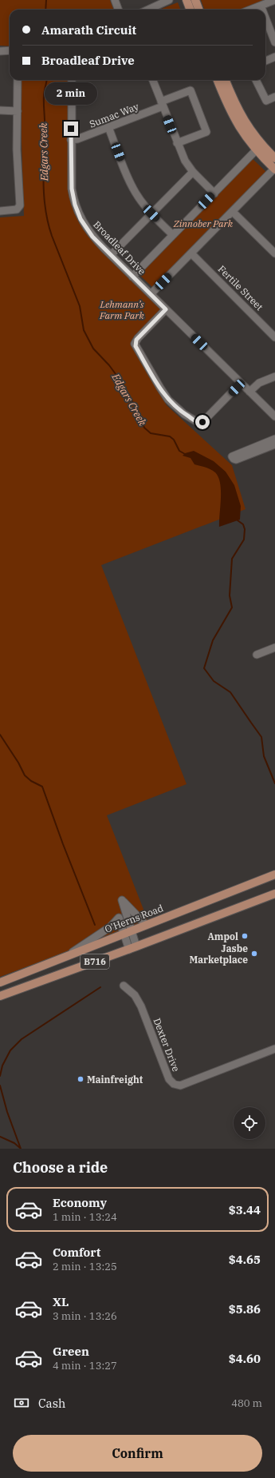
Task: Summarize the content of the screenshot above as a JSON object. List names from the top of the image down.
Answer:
{
  "streets": {
    "main road": ["O'Herns Road", "B716"],
    "street": [
      "Sumac Way",
      "Broadleaf Drive",
      "Fertile Street",
      "Dexter Drive"
    ]
  },
  "crossings": [
    ["Sumac Way", "Broadleaf Drive"]
  ],
  "water": ["Edgars Creek"],
  "parks": ["Zinnober Park", "Lehmann’s Farm Park"],
  "places": ["Ampol", "Jasbe Marketplace", "Mainfreight"],
  "page": {
    "banner": ["Amarath Circuit", "Broadleaf Drive"],
    "bubble": "2 min",
    "heading": "Choose a ride",
    "list": [
      {
        "name": "Economy",
        "note": "1 min · 13:24",
        "value": "$3.44"
      },
      {
        "name": "Comfort",
        "note": "2 min · 13:25",
        "value": "$4.65"
      },
      {
        "name": "XL",
        "note": "3 min · 13:26",
        "value": "$5.86"
      },
      {
        "name": "Green",
        "note": "4 min · 13:27",
        "value": "$4.60"
      }
    ],
    "pay": ["Cash", "480 m"],
    "buttons": "Confirm"
  }
}
